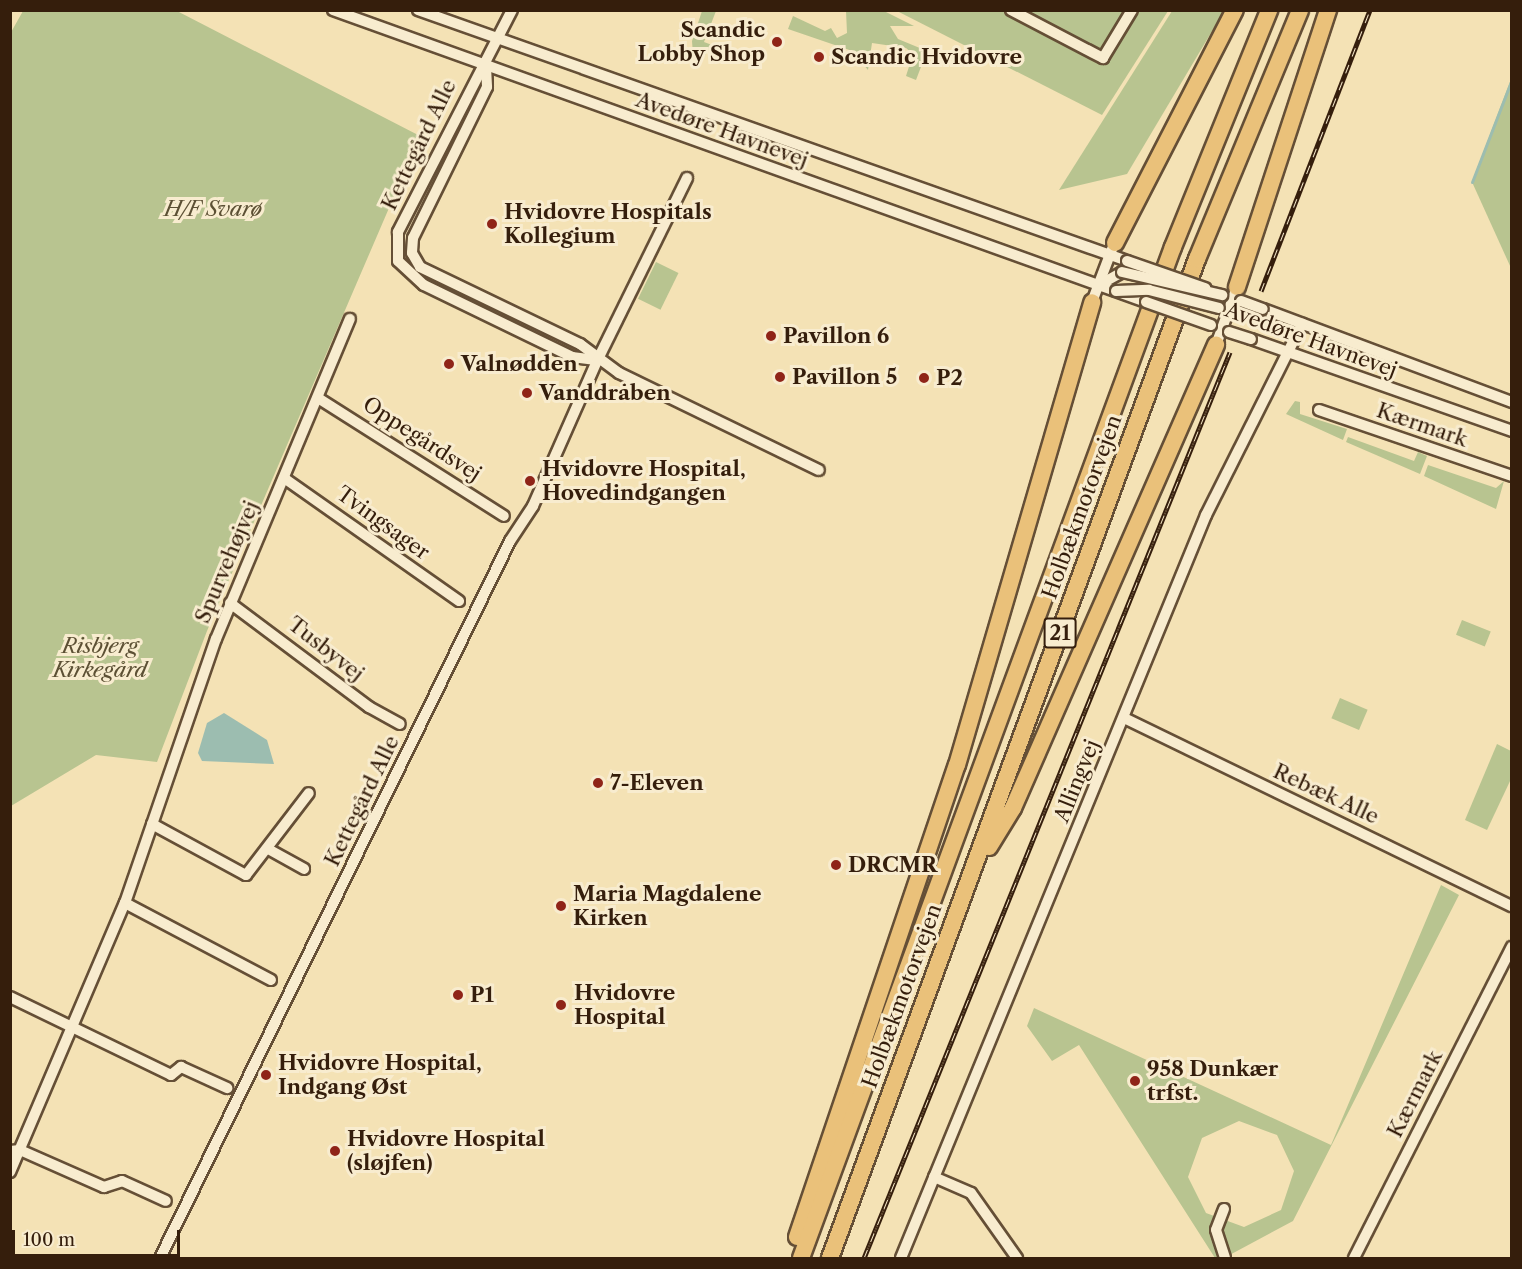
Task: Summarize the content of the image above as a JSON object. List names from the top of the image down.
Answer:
{
  "streets": {
    "highway": ["Holbækmotorvejen", "21"],
    "street": [
      "Avedøre Havnevej",
      "Kettegård Alle",
      "Kærmark",
      "Oppegårdsvej",
      "Tvingsager",
      "Spurvehøjvej",
      "Tusbyvej",
      "Allingvej",
      "Rebæk Alle"
    ]
  },
  "crossings": [
    ["Avedøre Havnevej", "Kettegård Alle"],
    ["Avedøre Havnevej", "Allingvej"],
    ["Oppegårdsvej", "Spurvehøjvej"],
    ["Tvingsager", "Spurvehøjvej"],
    ["Spurvehøjvej", "Tusbyvej"],
    ["Allingvej", "Rebæk Alle"]
  ],
  "parks": ["H/F Svarø", "Risbjerg Kirkegård"],
  "places": [
    "Scandic Lobby Shop",
    "Scandic Hvidovre",
    "Hvidovre Hospitals Kollegium",
    "Pavillon 6",
    "Valnødden",
    "Pavillon 5",
    "P2",
    "Vanddråben",
    "Hvidovre Hospital, Hovedindgangen",
    "7-Eleven",
    "DRCMR",
    "Maria Magdalene Kirken",
    "P1",
    "Hvidovre Hospital",
    "Hvidovre Hospital, Indgang Øst",
    "958 Dunkær trfst.",
    "Hvidovre Hospital (sløjfen)"
  ],
  "scale_bar": "100 m"
}
